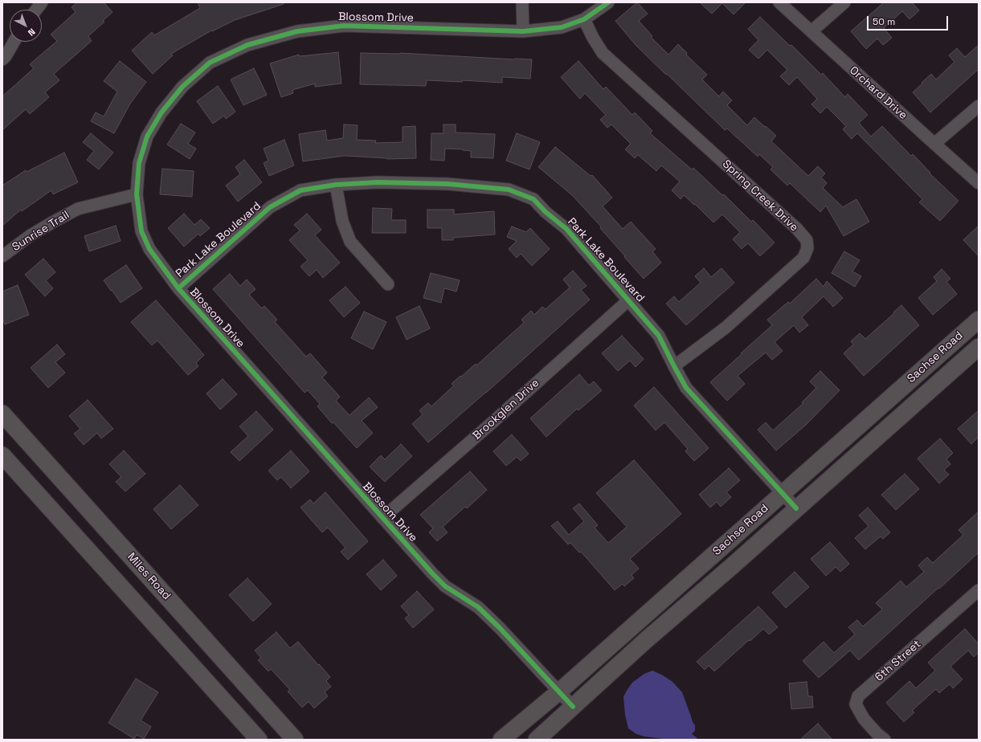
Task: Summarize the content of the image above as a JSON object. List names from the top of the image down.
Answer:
{
  "streets": {
    "main road": ["Sachse Road", "Miles Road"],
    "street": [
      "Blossom Drive",
      "Orchard Drive",
      "Spring Creek Drive",
      "Sunrise Trail",
      "Park Lake Boulevard",
      "Brookglen Drive",
      "6th Street"
    ]
  },
  "crossings": [
    ["Blossom Drive", "Spring Creek Drive"],
    ["Blossom Drive", "Sunrise Trail"],
    ["Blossom Drive", "Park Lake Boulevard"],
    ["Blossom Drive", "Sachse Road"],
    ["Blossom Drive", "Brookglen Drive"],
    ["Spring Creek Drive", "Park Lake Boulevard"],
    ["Park Lake Boulevard", "Sachse Road"],
    ["Park Lake Boulevard", "Brookglen Drive"]
  ],
  "scale_bar": "50 m",
  "north": "bottom right"
}
